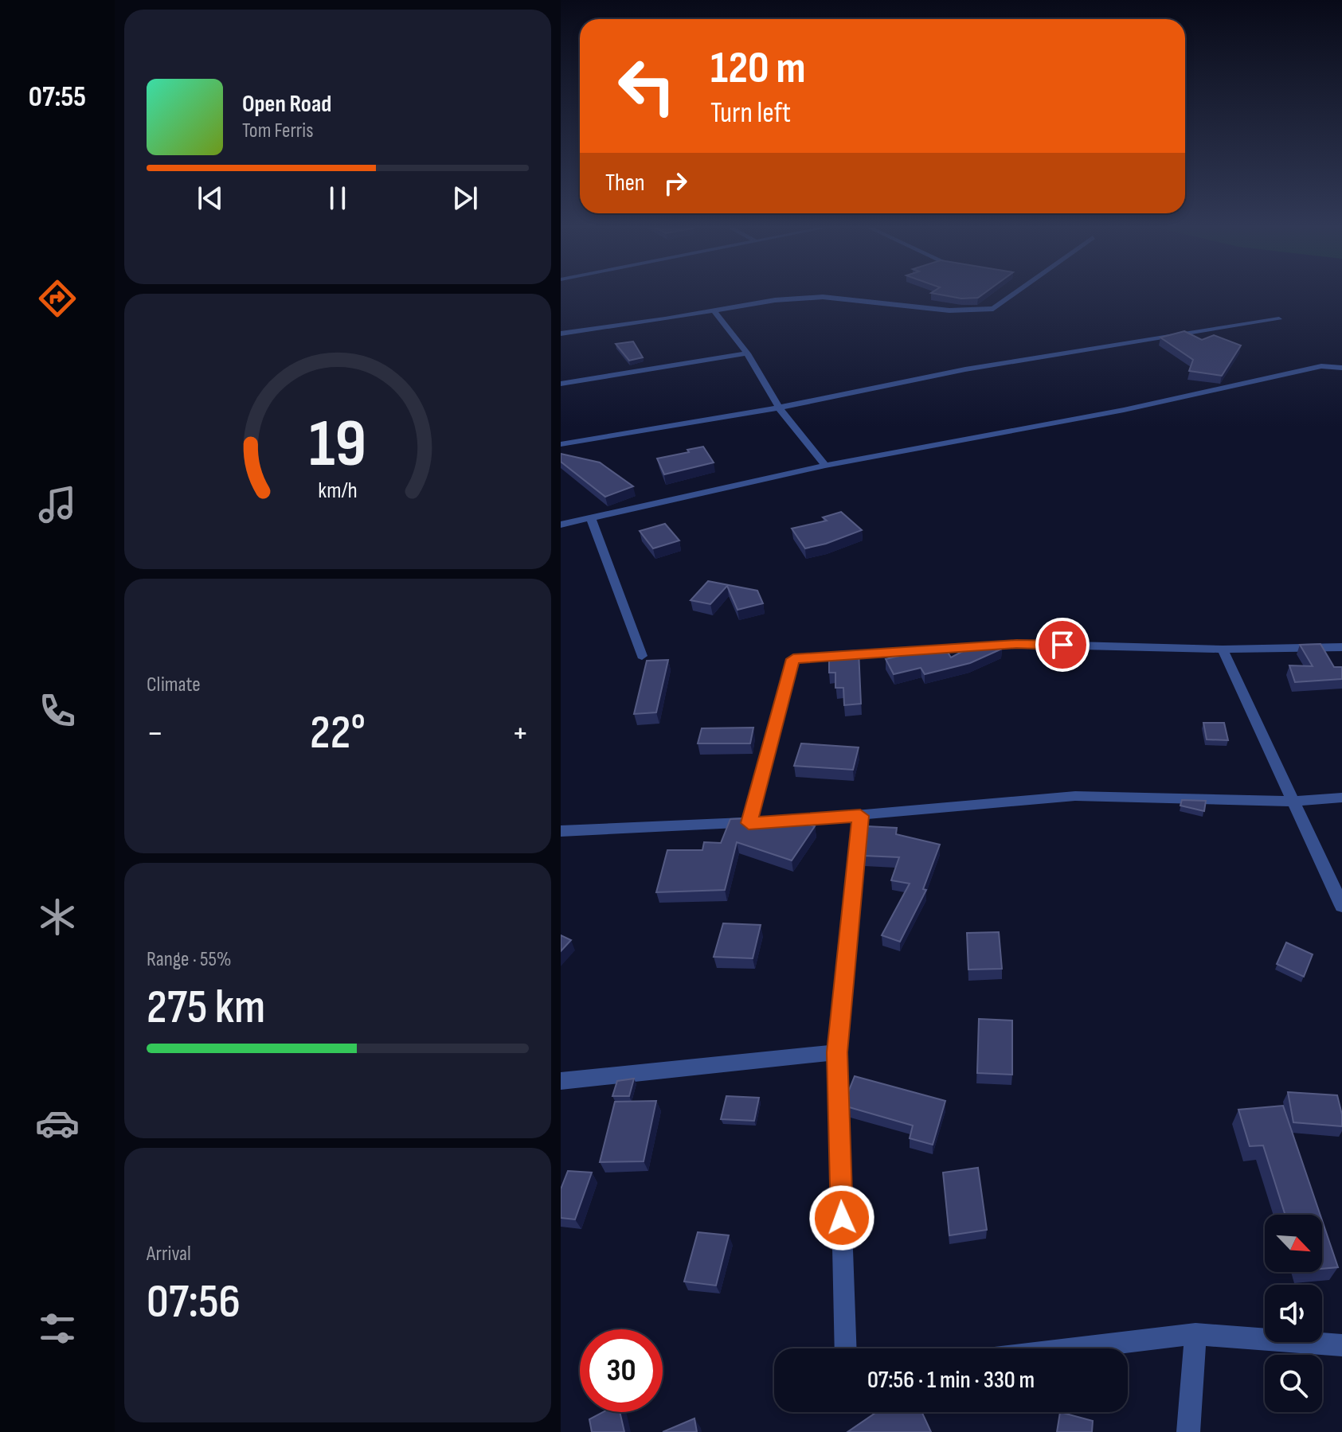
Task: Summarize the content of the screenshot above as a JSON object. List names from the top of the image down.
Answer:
{
  "north": "bottom right",
  "page": {
    "tabs": "07:55",
    "turn": ["120 m", "Turn left"],
    "song": ["Open Road", "Tom Ferris"],
    "then": "Then",
    "tile": [
      "Climate",
      ["Range · 55%", "275 km"],
      ["Arrival", "07:56"]
    ],
    "heat": ["−", "22°", "+"],
    "limit": "30",
    "trip": "07:56 · 1 min · 330 m",
    "gauge": ["19", "km/h"]
  }
}
